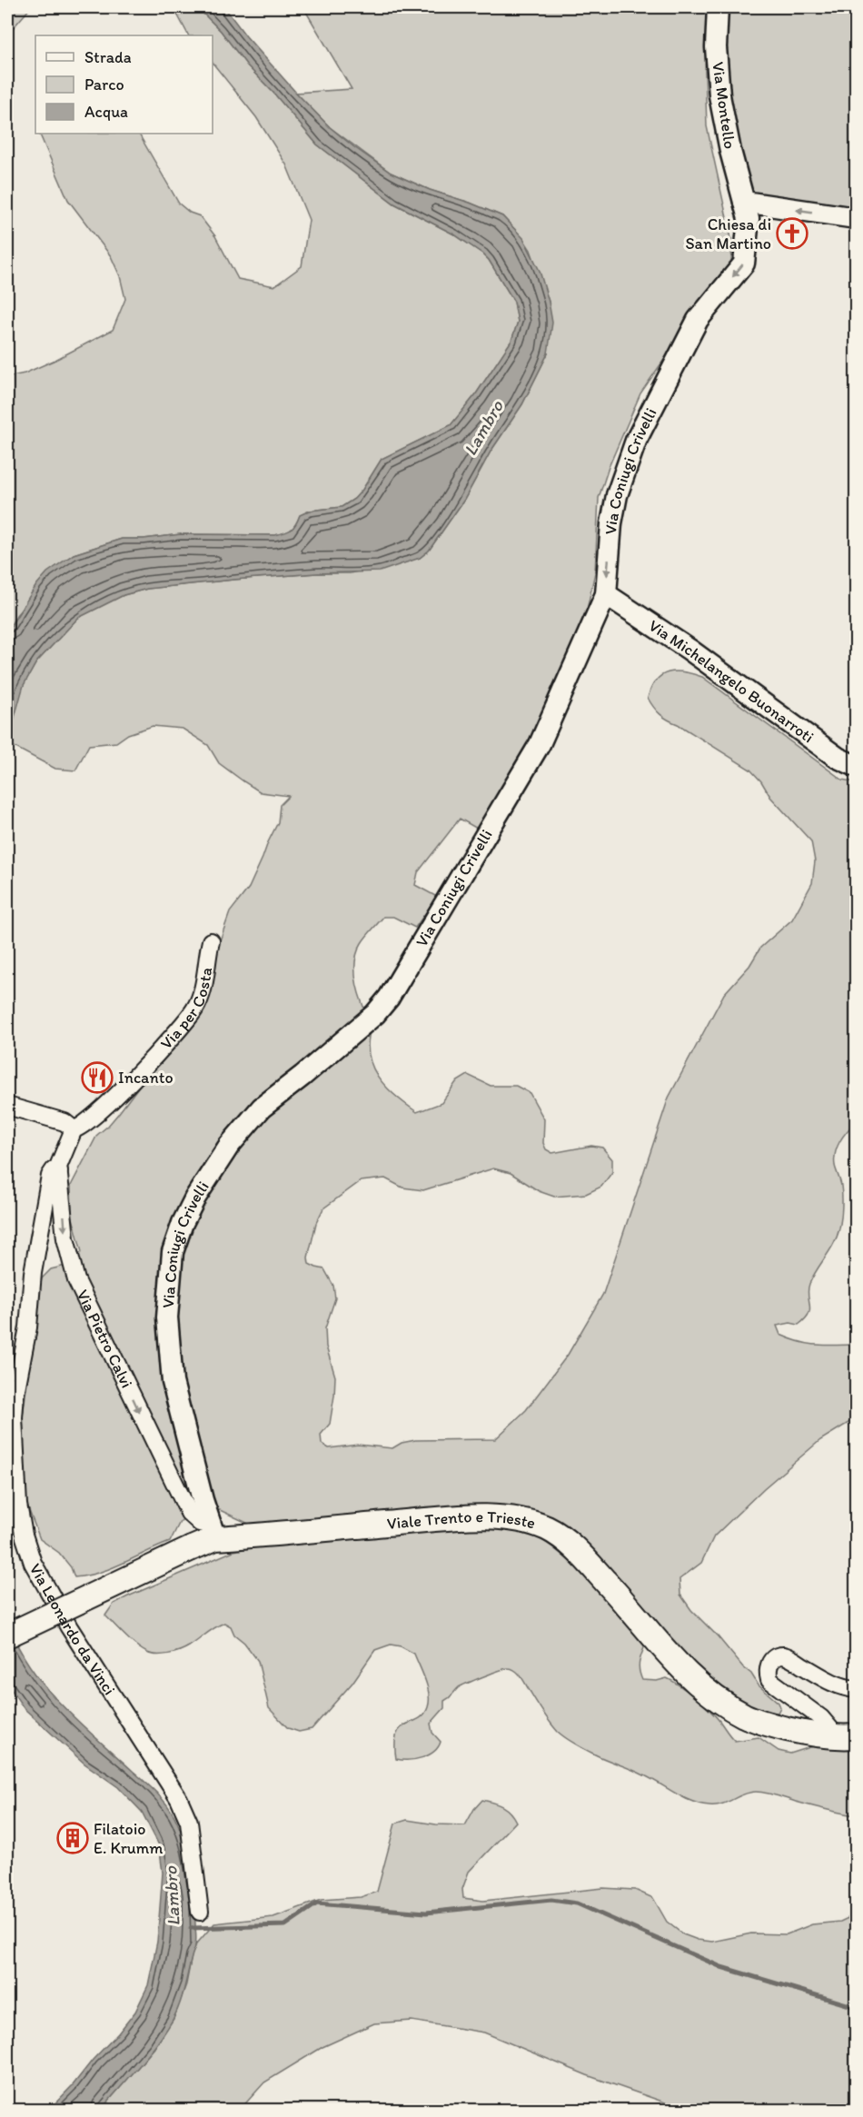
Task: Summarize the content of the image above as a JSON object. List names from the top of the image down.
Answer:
{
  "streets": {
    "main road": ["Viale Trento e Trieste"],
    "street": [
      "Via Montello",
      "Via Coniugi Crivelli",
      "Via Michelangelo Buonarroti",
      "Via per Costa",
      "Via Pietro Calvi",
      "Via Leonardo da Vinci"
    ]
  },
  "crossings": [
    ["Via Montello", "Via Coniugi Crivelli"],
    ["Via Coniugi Crivelli", "Via Michelangelo Buonarroti"],
    ["Via Coniugi Crivelli", "Via Pietro Calvi"],
    ["Via Coniugi Crivelli", "Viale Trento e Trieste"],
    ["Via per Costa", "Via Pietro Calvi"],
    ["Via Pietro Calvi", "Viale Trento e Trieste"],
    ["Via Pietro Calvi", "Via Leonardo da Vinci"]
  ],
  "one_way": ["Via Pietro Calvi"],
  "water": ["Lambro"],
  "places": {
    "church": ["Chiesa di San Martino"],
    "restaurant": ["Incanto"],
    "building": ["Filatoio E. Krumm"]
  },
  "legend": ["Strada", "Parco", "Acqua"]
}
